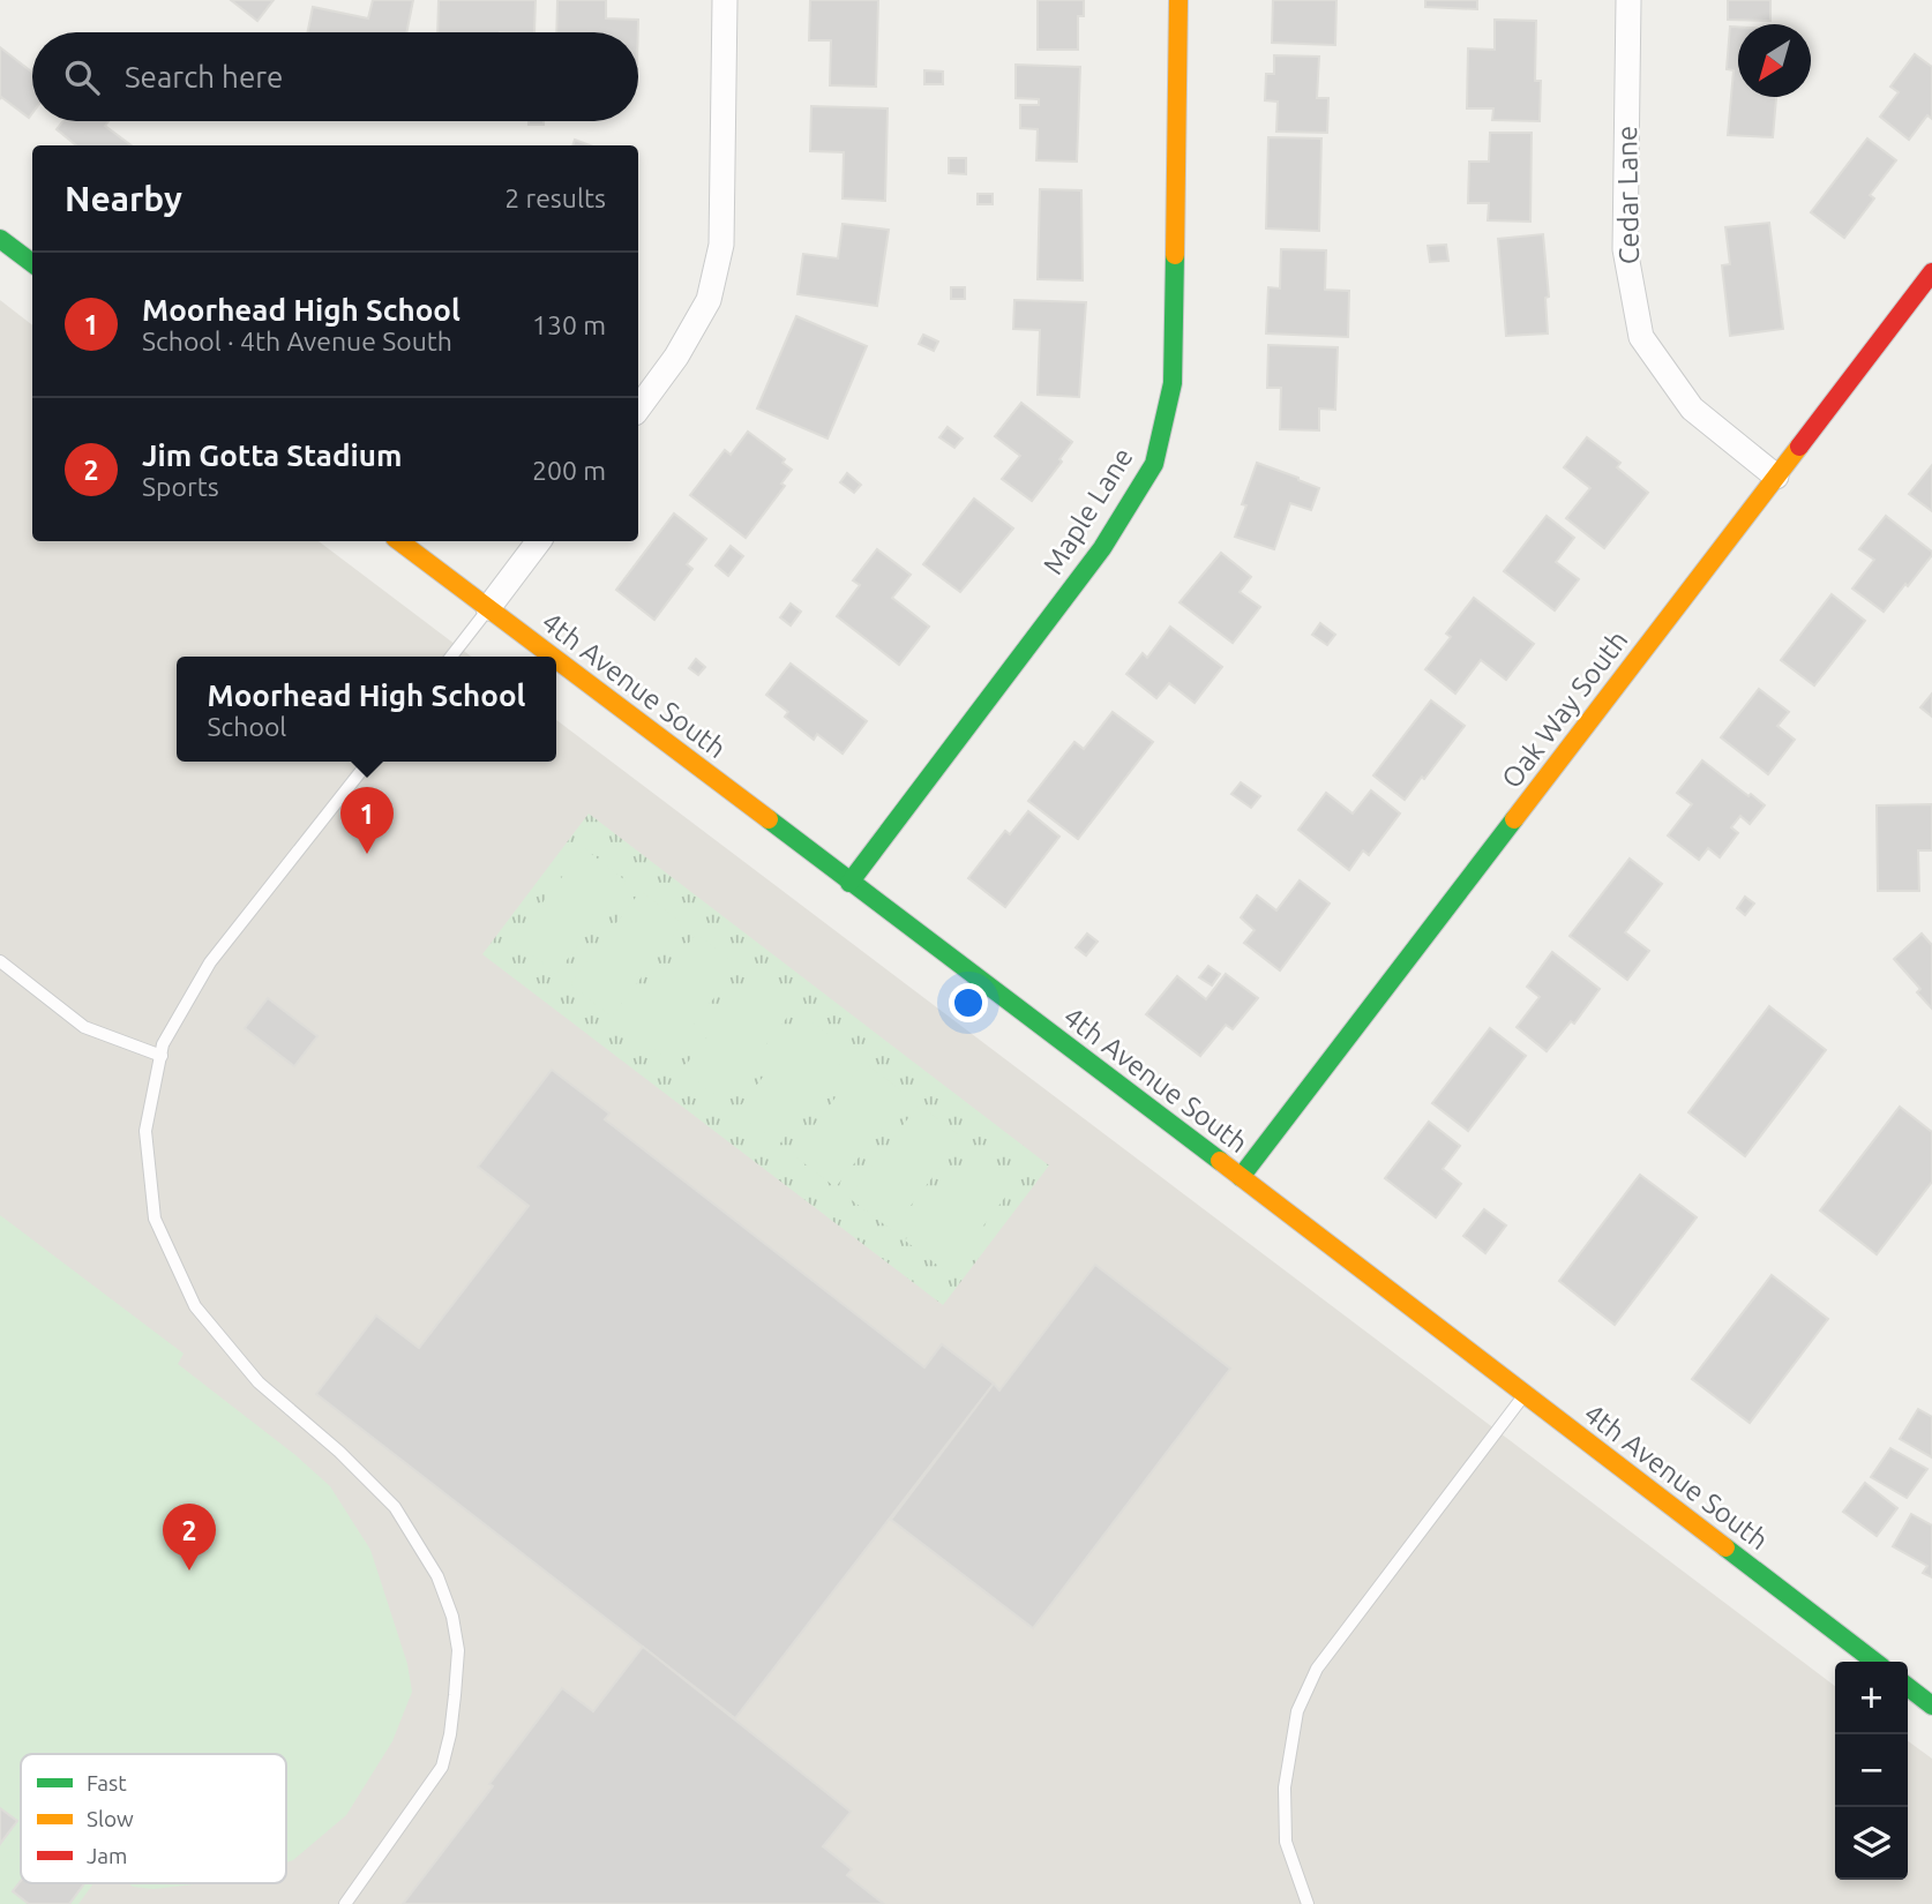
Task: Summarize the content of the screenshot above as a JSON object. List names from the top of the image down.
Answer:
{
  "streets": {
    "street": [
      "Cedar Lane",
      "Maple Lane",
      "4th Avenue South",
      "Oak Way South"
    ]
  },
  "crossings": [
    ["Cedar Lane", "Oak Way South"],
    ["Maple Lane", "4th Avenue South"],
    ["4th Avenue South", "Oak Way South"]
  ],
  "legend": ["Fast", "Slow", "Jam"],
  "north": "bottom left",
  "page": {
    "search": "Search here",
    "heading": ["Nearby", "2 results"],
    "list": [
      {
        "mark": "1",
        "name": "Moorhead High School",
        "note": "School · 4th Avenue South",
        "value": "130 m"
      },
      {
        "mark": "2",
        "name": "Jim Gotta Stadium",
        "note": "Sports",
        "value": "200 m"
      }
    ],
    "popup": ["Moorhead High School", "School"],
    "pins": ["1", "2"],
    "map_buttons": ["+", "−"]
  }
}
